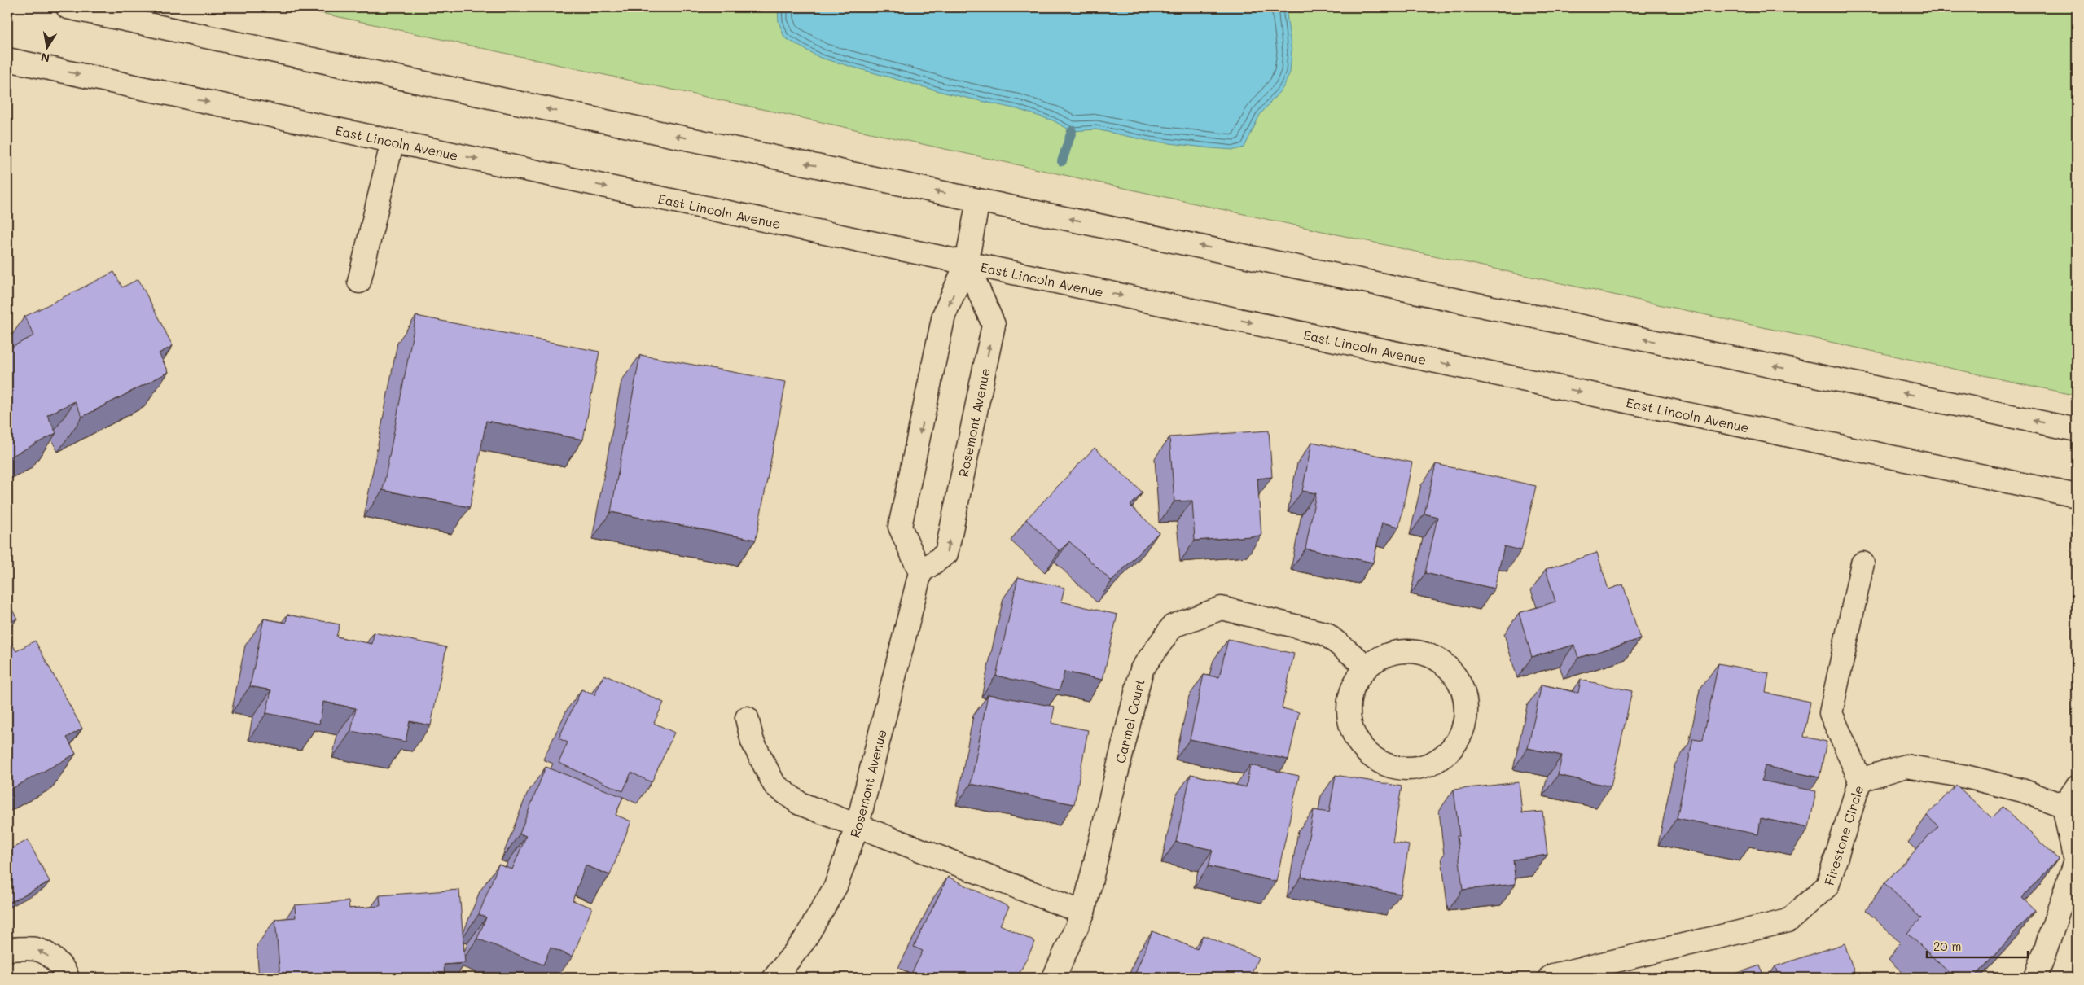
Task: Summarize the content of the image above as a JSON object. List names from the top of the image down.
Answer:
{
  "streets": {
    "main road": [
      "East Lincoln Avenue",
      "Rosemont Avenue",
      "Carmel Court",
      "Firestone Circle"
    ]
  },
  "crossings": [
    ["East Lincoln Avenue", "Rosemont Avenue"]
  ],
  "scale_bar": "20 m",
  "north": "bottom"
}
